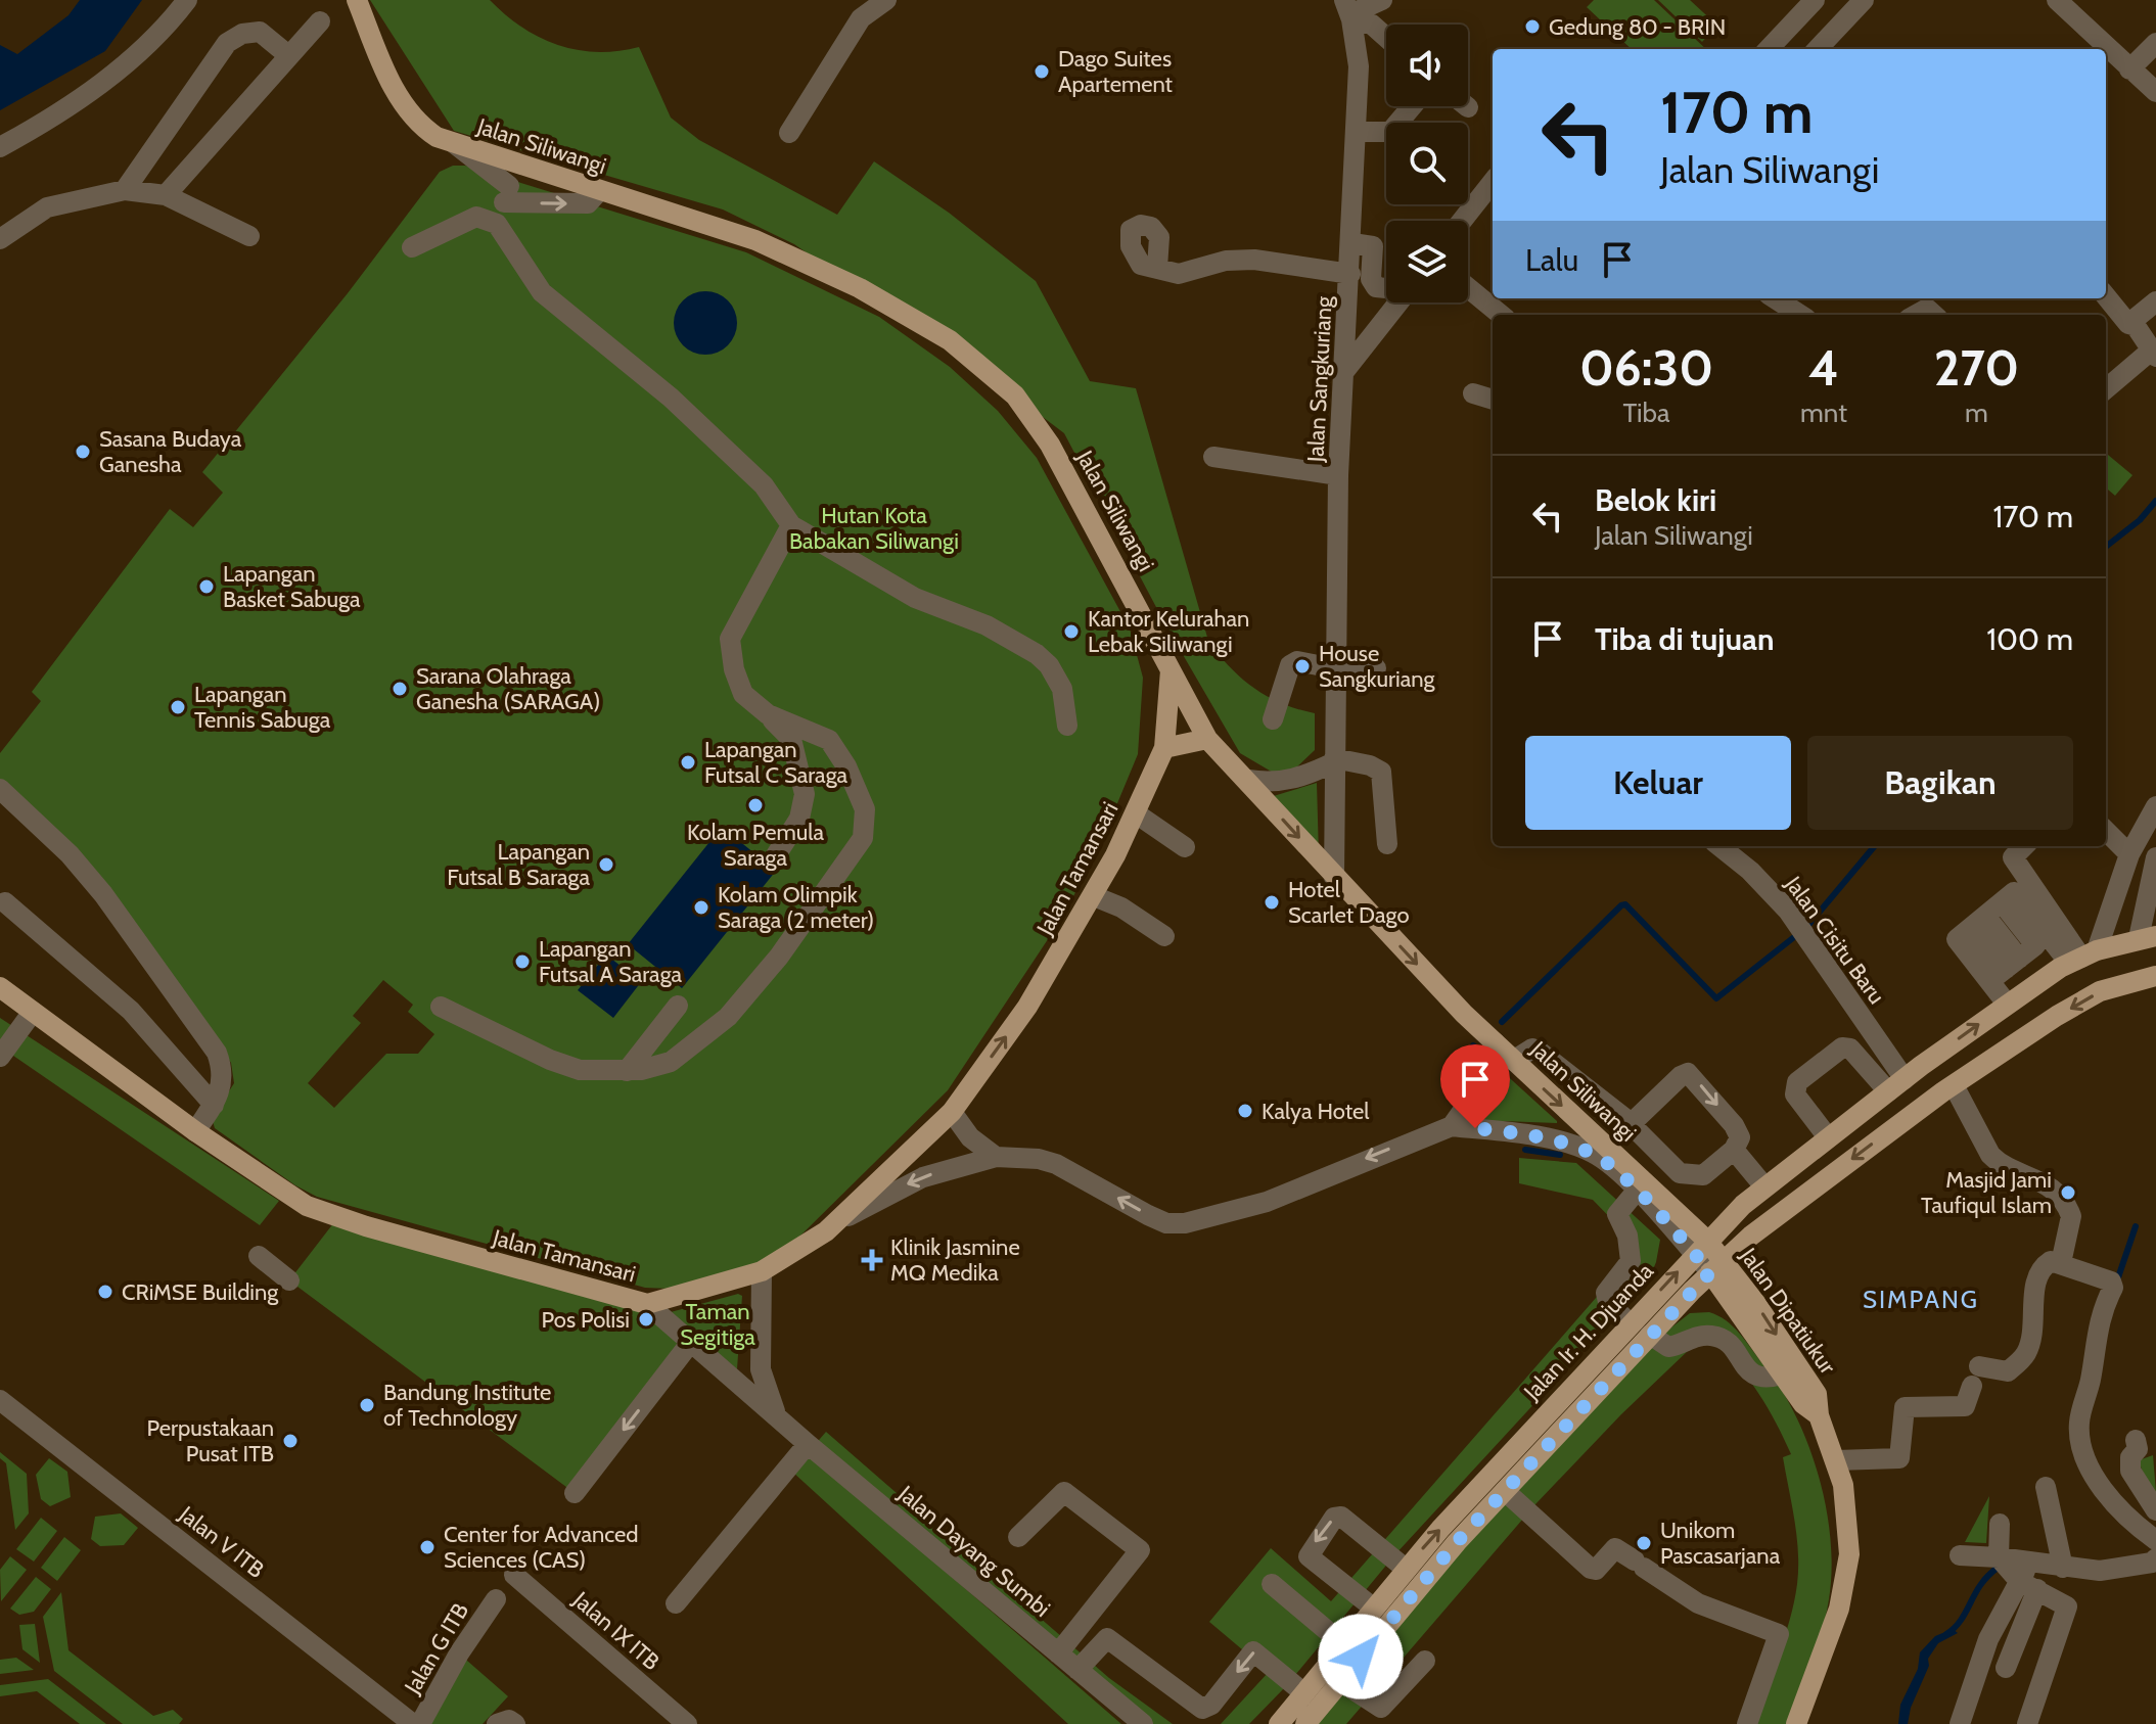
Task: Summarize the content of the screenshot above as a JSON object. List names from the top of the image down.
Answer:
{
  "streets": {
    "main road": [
      "Jalan Siliwangi",
      "Jalan Tamansari",
      "Jalan Dipatiukur",
      "Jalan Ir. H. Djuanda"
    ],
    "street": [
      "Jalan Sangkuriang",
      "Jalan Cisitu Baru",
      "Jalan V ITB",
      "Jalan Dayang Sumbi",
      "Jalan IX ITB",
      "Jalan G ITB"
    ]
  },
  "crossings": [
    ["Jalan Siliwangi", "Jalan Sangkuriang"],
    ["Jalan Siliwangi", "Jalan Tamansari"],
    ["Jalan Siliwangi", "Jalan Dipatiukur"],
    ["Jalan Siliwangi", "Jalan Ir. H. Djuanda"],
    ["Jalan Tamansari", "Jalan Dayang Sumbi"],
    ["Jalan Cisitu Baru", "Jalan Ir. H. Djuanda"],
    ["Jalan Dipatiukur", "Jalan Ir. H. Djuanda"]
  ],
  "districts": ["SIMPANG"],
  "parks": ["Hutan Kota Babakan Siliwangi", "Taman Segitiga"],
  "places": {
    "other": [
      "Gedung 80 - BRIN",
      "Dago Suites Apartement",
      "Sasana Budaya Ganesha",
      "Lapangan Basket Sabuga",
      "Kantor Kelurahan Lebak Siliwangi",
      "House Sangkuriang",
      "Sarana Olahraga Ganesha (SARAGA)",
      "Lapangan Tennis Sabuga",
      "Lapangan Futsal C Saraga",
      "Kolam Pemula Saraga",
      "Lapangan Futsal B Saraga",
      "Hotel Scarlet Dago",
      "Kolam Olimpik Saraga (2 meter)",
      "Lapangan Futsal A Saraga",
      "Kalya Hotel",
      "Masjid Jami Taufiqul Islam",
      "CRiMSE Building",
      "Pos Polisi",
      "Bandung Institute of Technology",
      "Perpustakaan Pusat ITB",
      "Unikom Pascasarjana",
      "Center for Advanced Sciences (CAS)"
    ],
    "health": ["Klinik Jasmine MQ Medika"]
  },
  "page": {
    "turn": ["170 m", "Jalan Siliwangi"],
    "then": "Lalu",
    "eta": [
      "06:30",
      "Tiba",
      "4",
      "mnt",
      "270",
      "m"
    ],
    "list": [
      {
        "name": "Belok kiri",
        "note": "Jalan Siliwangi",
        "value": "170 m"
      },
      {
        "name": "Tiba di tujuan",
        "value": "100 m"
      }
    ],
    "buttons": ["Keluar", "Bagikan"]
  }
}
